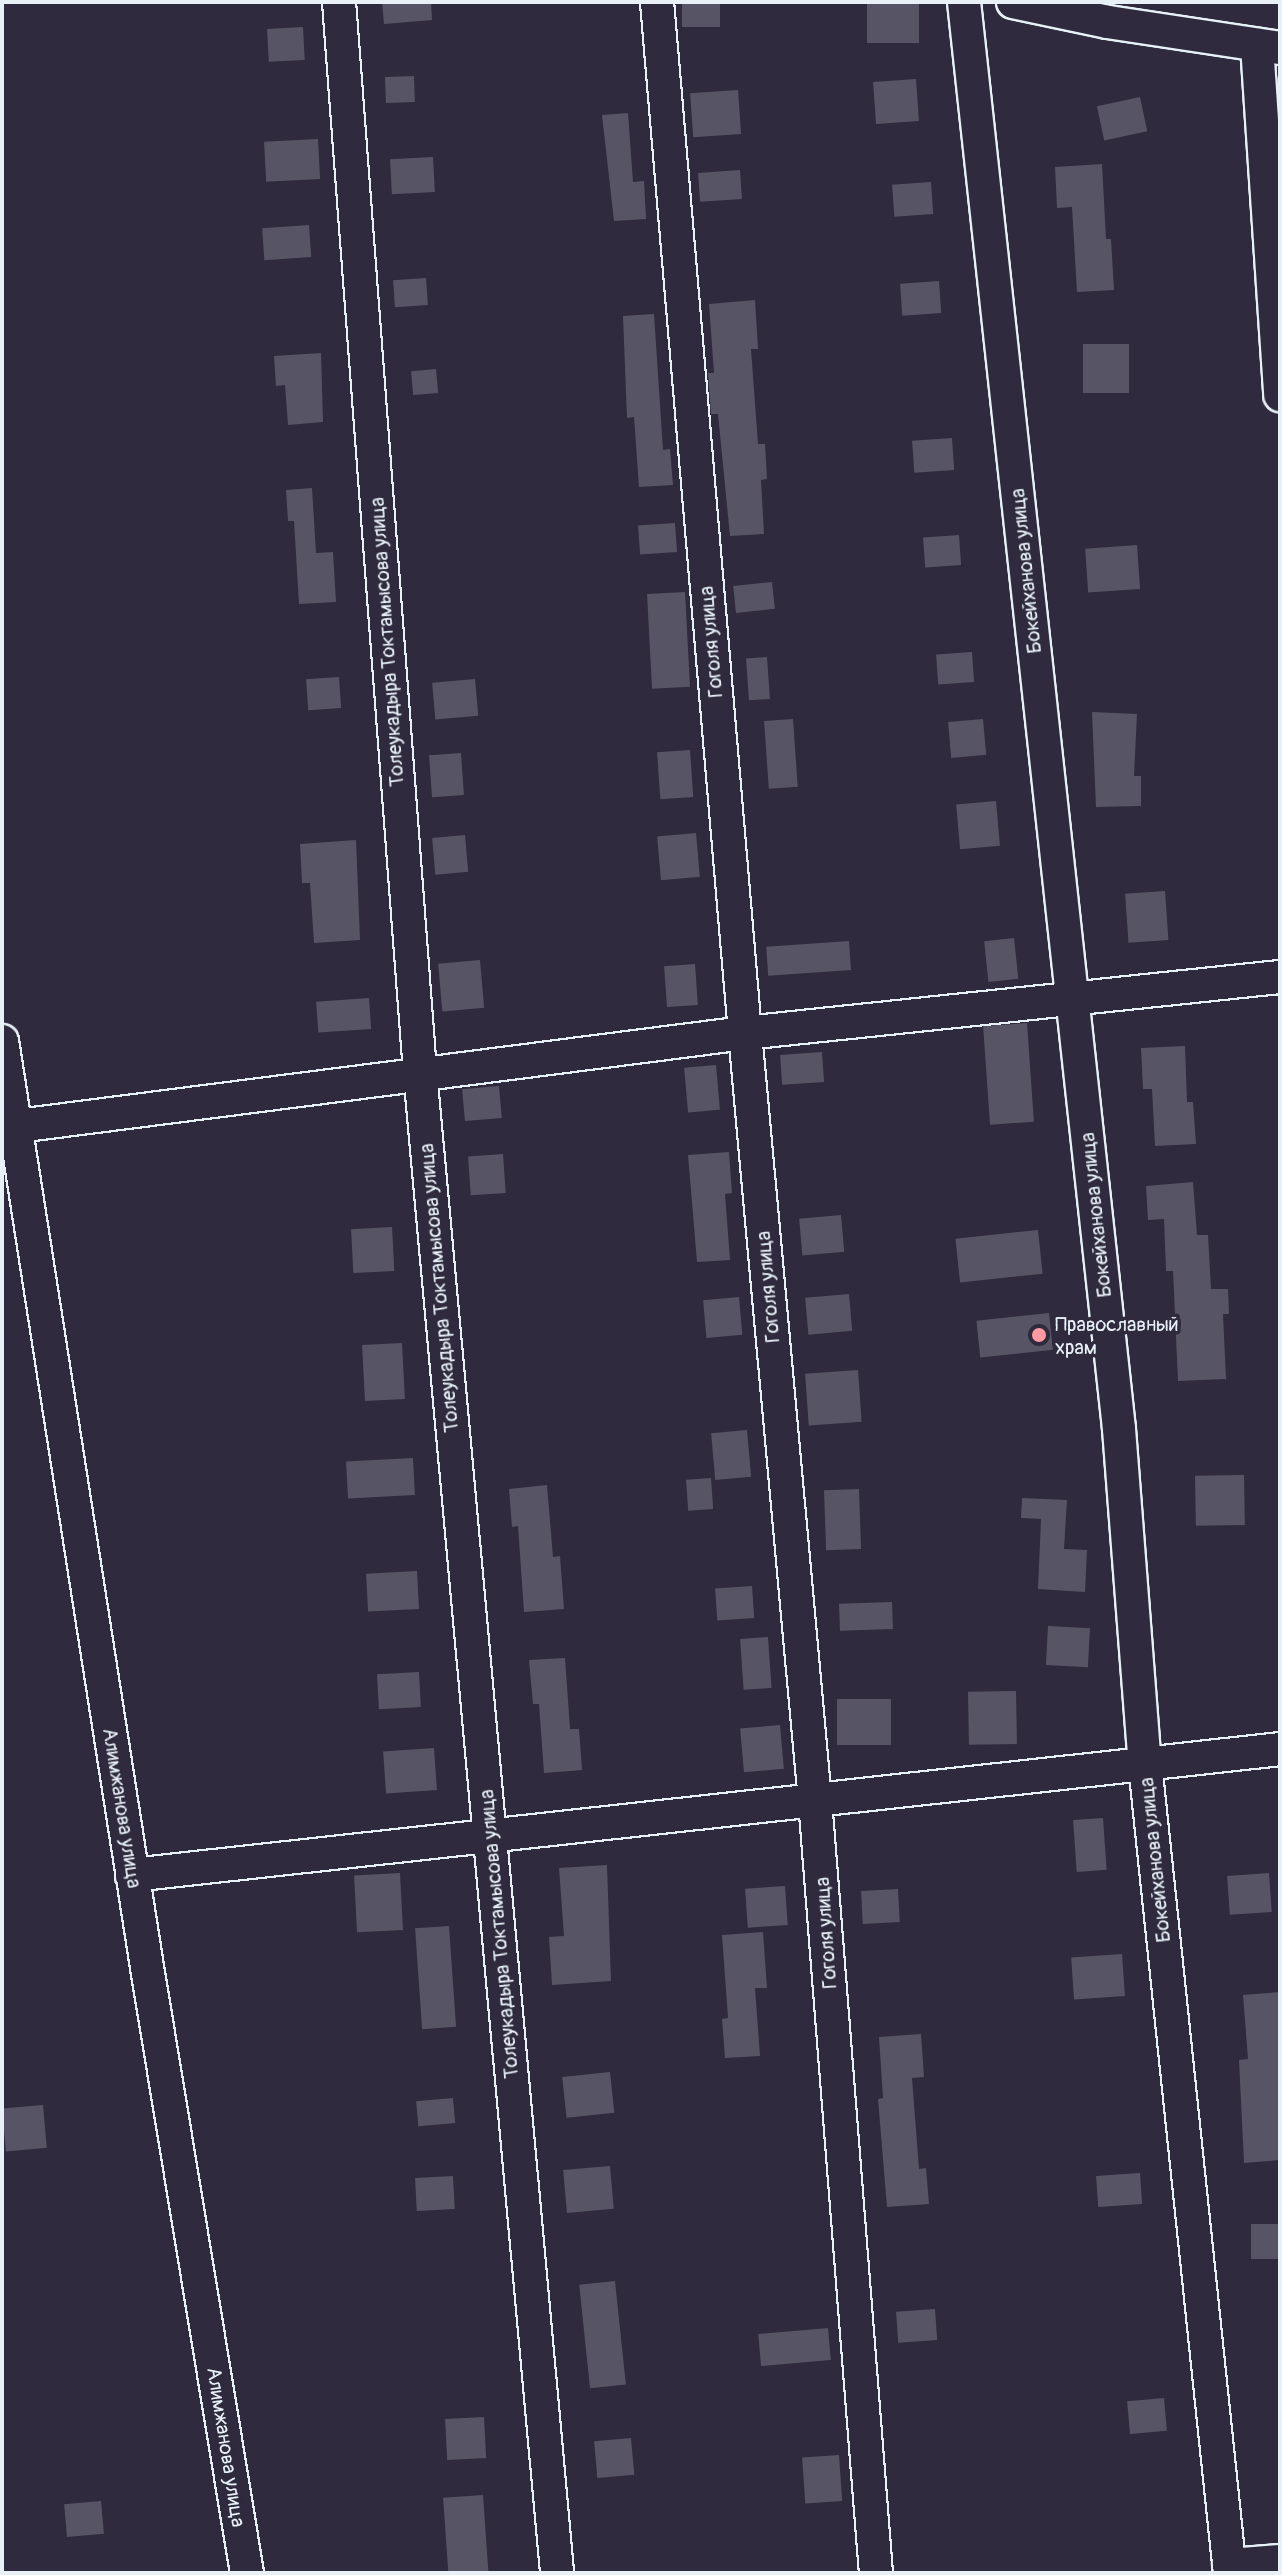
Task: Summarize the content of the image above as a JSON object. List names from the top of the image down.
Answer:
{
  "streets": {
    "street": [
      "Бокейханова улица",
      "Толеукадыра Токтамысова улица",
      "Гоголя улица",
      "Алимжанова улица"
    ]
  },
  "places": ["Православный храм"]
}
